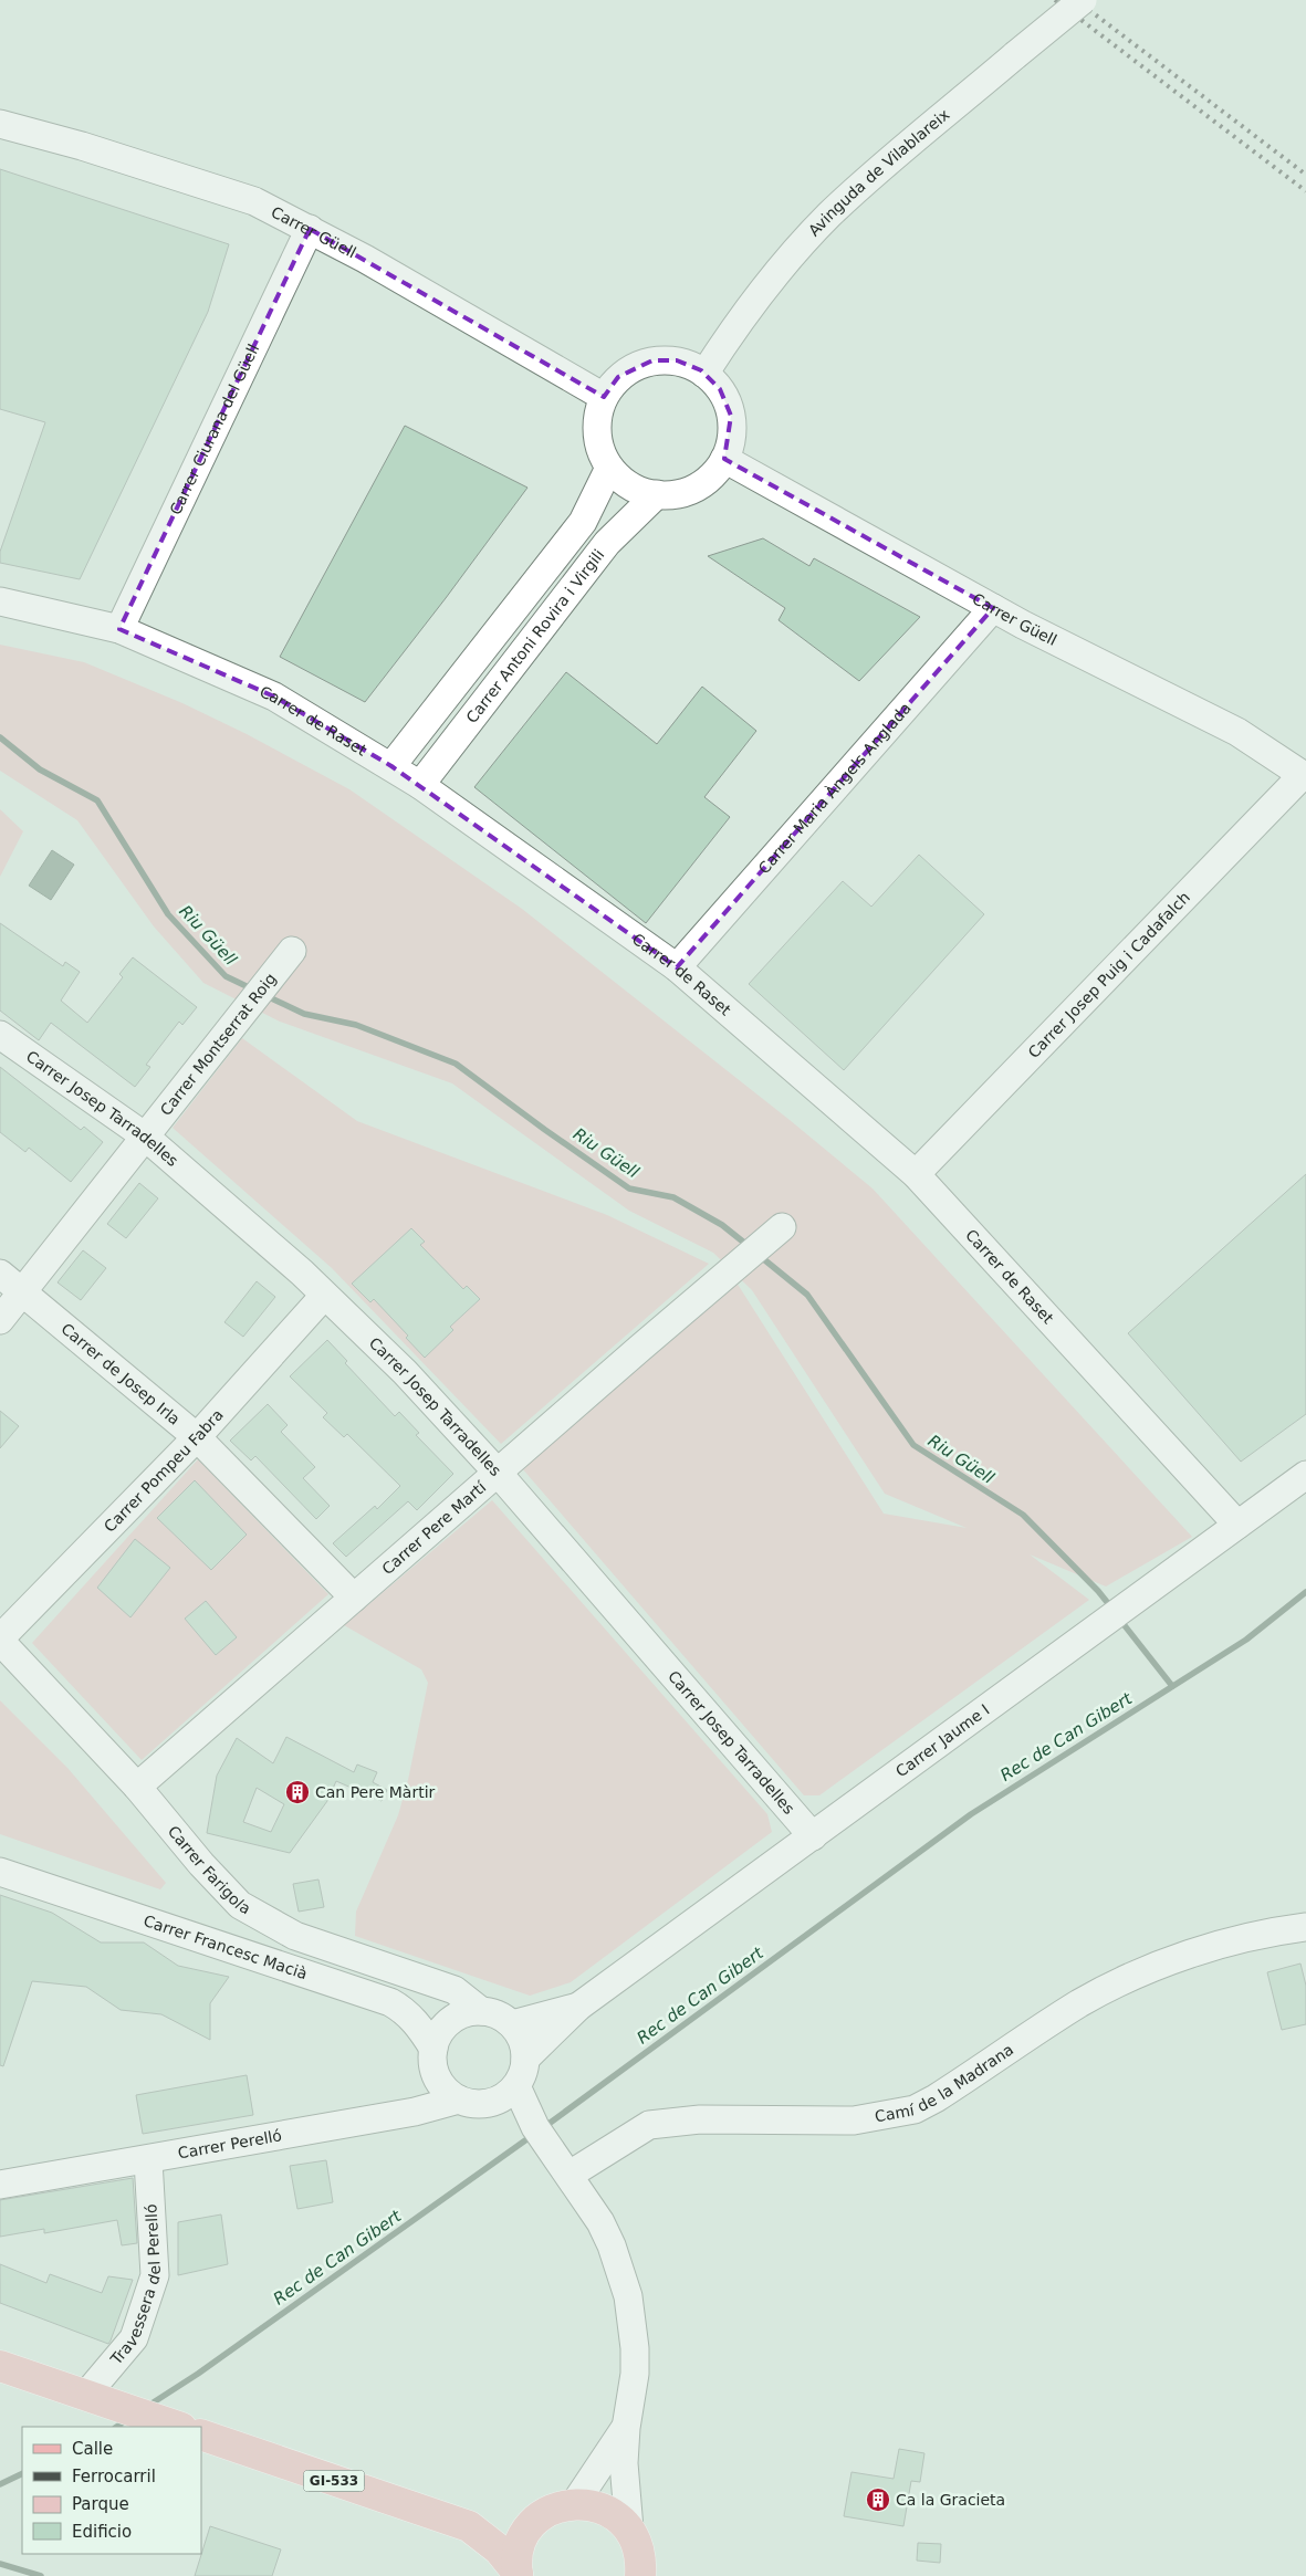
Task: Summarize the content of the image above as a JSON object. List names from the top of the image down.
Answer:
{
  "streets": {
    "main road": ["GI-533"],
    "street": [
      "Avinguda de Vilablareix",
      "Carrer Güell",
      "Carrer Ciurana del Güell",
      "Carrer Antoni Rovira i Virgili",
      "Carrer de Raset",
      "Carrer Maria Àngels Anglada",
      "Carrer Josep Puig i Cadafalch",
      "Carrer Montserrat Roig",
      "Carrer Josep Tarradelles",
      "Carrer de Josep Irla",
      "Carrer Pompeu Fabra",
      "Carrer Pere Martí",
      "Carrer Jaume I",
      "Carrer Farigola",
      "Carrer Francesc Macià",
      "Camí de la Madrana",
      "Carrer Perelló",
      "Travessera del Perelló"
    ]
  },
  "crossings": [
    ["Avinguda de Vilablareix", "Carrer Güell"],
    ["Avinguda de Vilablareix", "Carrer Antoni Rovira i Virgili"],
    ["Carrer Güell", "Carrer Ciurana del Güell"],
    ["Carrer Güell", "Carrer Antoni Rovira i Virgili"],
    ["Carrer Güell", "Carrer Maria Àngels Anglada"],
    ["Carrer Güell", "Carrer Josep Puig i Cadafalch"],
    ["Carrer Ciurana del Güell", "Carrer de Raset"],
    ["Carrer Antoni Rovira i Virgili", "Carrer de Raset"],
    ["Carrer de Raset", "Carrer Maria Àngels Anglada"],
    ["Carrer de Raset", "Carrer Josep Puig i Cadafalch"],
    ["Carrer de Raset", "Carrer Jaume I"],
    ["Carrer Montserrat Roig", "Carrer Josep Tarradelles"],
    ["Carrer Montserrat Roig", "Carrer de Josep Irla"],
    ["Carrer Josep Tarradelles", "Carrer Pompeu Fabra"],
    ["Carrer Josep Tarradelles", "Carrer Pere Martí"],
    ["Carrer Josep Tarradelles", "Carrer Jaume I"],
    ["Carrer de Josep Irla", "Carrer Pompeu Fabra"],
    ["Carrer de Josep Irla", "Carrer Pere Martí"],
    ["Carrer Pompeu Fabra", "Carrer Farigola"],
    ["Carrer Pere Martí", "Carrer Farigola"],
    ["Carrer Jaume I", "Carrer Farigola"],
    ["Carrer Jaume I", "Carrer Francesc Macià"],
    ["Carrer Jaume I", "Carrer Perelló"],
    ["Carrer Farigola", "Carrer Francesc Macià"],
    ["Carrer Farigola", "Carrer Perelló"],
    ["Carrer Francesc Macià", "Carrer Perelló"],
    ["Carrer Perelló", "Travessera del Perelló"]
  ],
  "water": ["Riu Güell", "Rec de Can Gibert"],
  "places": {
    "building": ["Can Pere Màrtir", "Ca la Gracieta"]
  },
  "legend": [
    "Calle",
    "Ferrocarril",
    "Parque",
    "Edificio"
  ]
}
